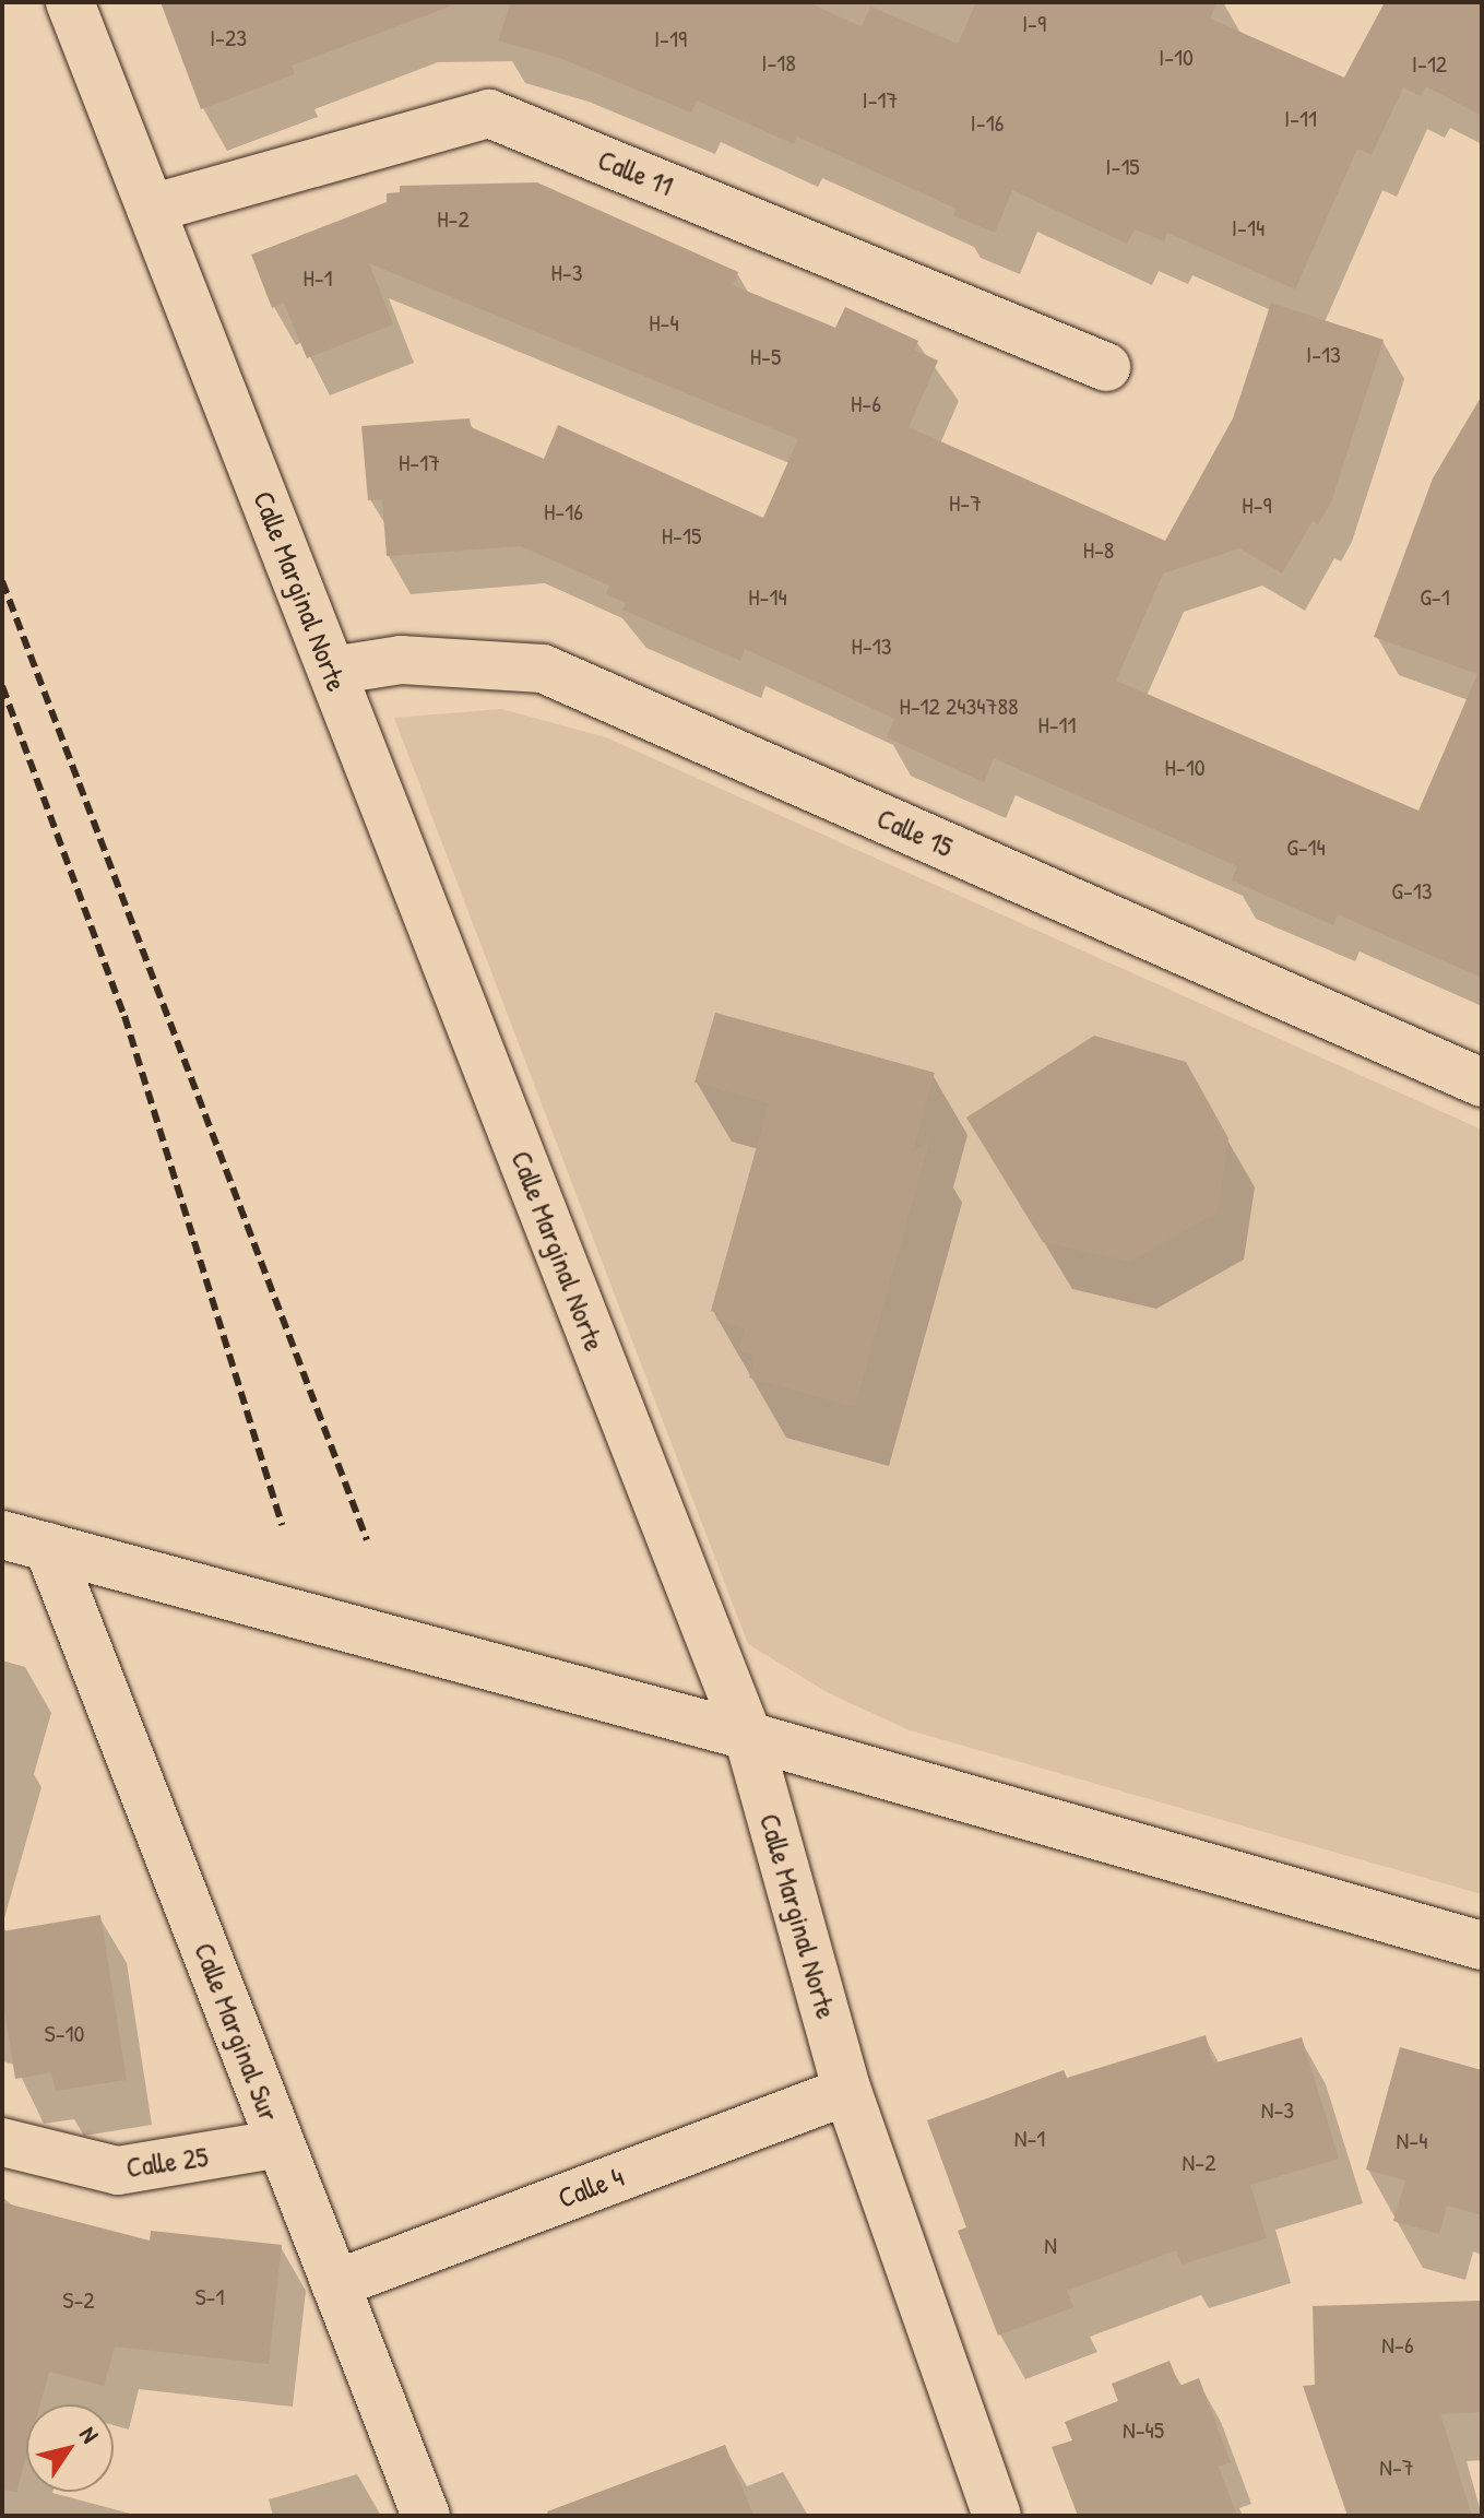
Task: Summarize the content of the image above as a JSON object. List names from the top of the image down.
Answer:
{
  "streets": {
    "street": [
      "Calle 11",
      "Calle Marginal Norte",
      "Calle 15",
      "Calle Marginal Sur",
      "Calle 25",
      "Calle 4"
    ]
  },
  "crossings": [
    ["Calle 11", "Calle Marginal Norte"],
    ["Calle Marginal Norte", "Calle 15"],
    ["Calle Marginal Norte", "Calle 4"],
    ["Calle Marginal Sur", "Calle 25"],
    ["Calle Marginal Sur", "Calle 4"]
  ],
  "house_numbers": [
    "I-9",
    "I-23",
    "I-19",
    "I-10",
    "I-18",
    "I-12",
    "I-17",
    "I-11",
    "I-16",
    "I-15",
    "H-2",
    "I-14",
    "H-3",
    "H-1",
    "H-4",
    "I-13",
    "H-5",
    "H-6",
    "H-17",
    "H-7",
    "H-9",
    "H-16",
    "H-15",
    "H-8",
    "H-14",
    "G-1",
    "H-13",
    "H-12 2434788",
    "H-11",
    "H-10",
    "G-14",
    "G-13",
    "S-10",
    "N-3",
    "N-1",
    "N-4",
    "N-2",
    "N",
    "S-1",
    "S-2",
    "N-6",
    "N-45",
    "N-7"
  ],
  "north": "top right"
}
